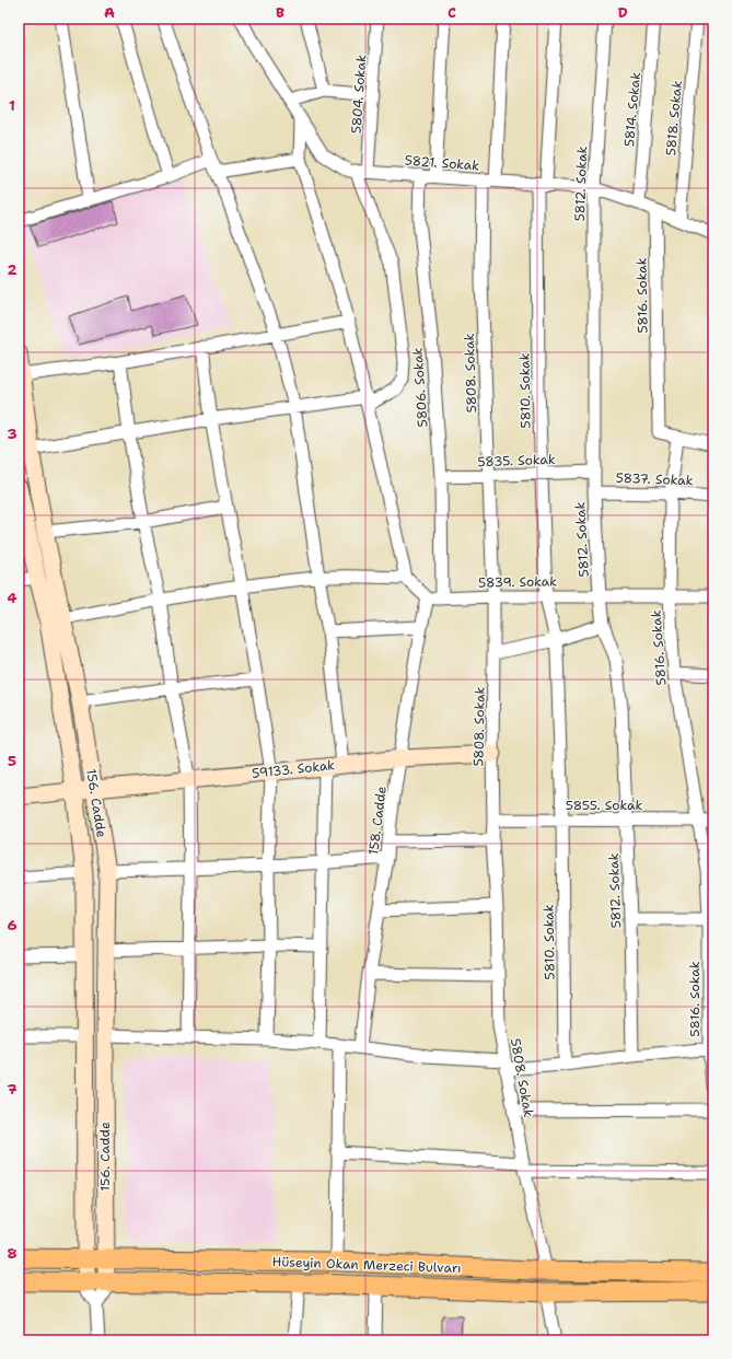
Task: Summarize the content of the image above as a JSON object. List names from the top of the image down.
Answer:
{
  "streets": {
    "main road": ["Hüseyin Okan Merzeci Bulvarı"],
    "street": [
      "5804. Sokak",
      "5814. Sokak",
      "5818. Sokak",
      "5821. Sokak",
      "5812. Sokak",
      "5816. Sokak",
      "5808. Sokak",
      "5806. Sokak",
      "5810. Sokak",
      "5835. Sokak",
      "5837. Sokak",
      "5839. Sokak",
      "59133. Sokak",
      "156. Cadde",
      "5855. Sokak",
      "158. Cadde"
    ]
  },
  "crossings": [
    ["5804. Sokak", "5821. Sokak"],
    ["5814. Sokak", "5821. Sokak"],
    ["5818. Sokak", "5821. Sokak"],
    ["5821. Sokak", "5812. Sokak"],
    ["5821. Sokak", "5816. Sokak"],
    ["5821. Sokak", "5808. Sokak"],
    ["5821. Sokak", "5806. Sokak"],
    ["5821. Sokak", "5810. Sokak"],
    ["5812. Sokak", "5835. Sokak"],
    ["5812. Sokak", "5837. Sokak"],
    ["5812. Sokak", "5839. Sokak"],
    ["5812. Sokak", "5855. Sokak"],
    ["5816. Sokak", "5837. Sokak"],
    ["5816. Sokak", "5839. Sokak"],
    ["5816. Sokak", "5855. Sokak"],
    ["5808. Sokak", "5835. Sokak"],
    ["5808. Sokak", "5839. Sokak"],
    ["5808. Sokak", "59133. Sokak"],
    ["5808. Sokak", "5855. Sokak"],
    ["5808. Sokak", "Hüseyin Okan Merzeci Bulvarı"],
    ["5806. Sokak", "5835. Sokak"],
    ["5806. Sokak", "5839. Sokak"],
    ["5810. Sokak", "5835. Sokak"],
    ["5810. Sokak", "5839. Sokak"],
    ["5810. Sokak", "5855. Sokak"],
    ["5839. Sokak", "158. Cadde"],
    ["59133. Sokak", "156. Cadde"],
    ["59133. Sokak", "158. Cadde"],
    ["156. Cadde", "Hüseyin Okan Merzeci Bulvarı"]
  ],
  "grid": {
    "columns": [
      "A",
      "B",
      "C",
      "D"
    ],
    "rows": [
      "1",
      "2",
      "3",
      "4",
      "5",
      "6",
      "7",
      "8"
    ]
  }
}
